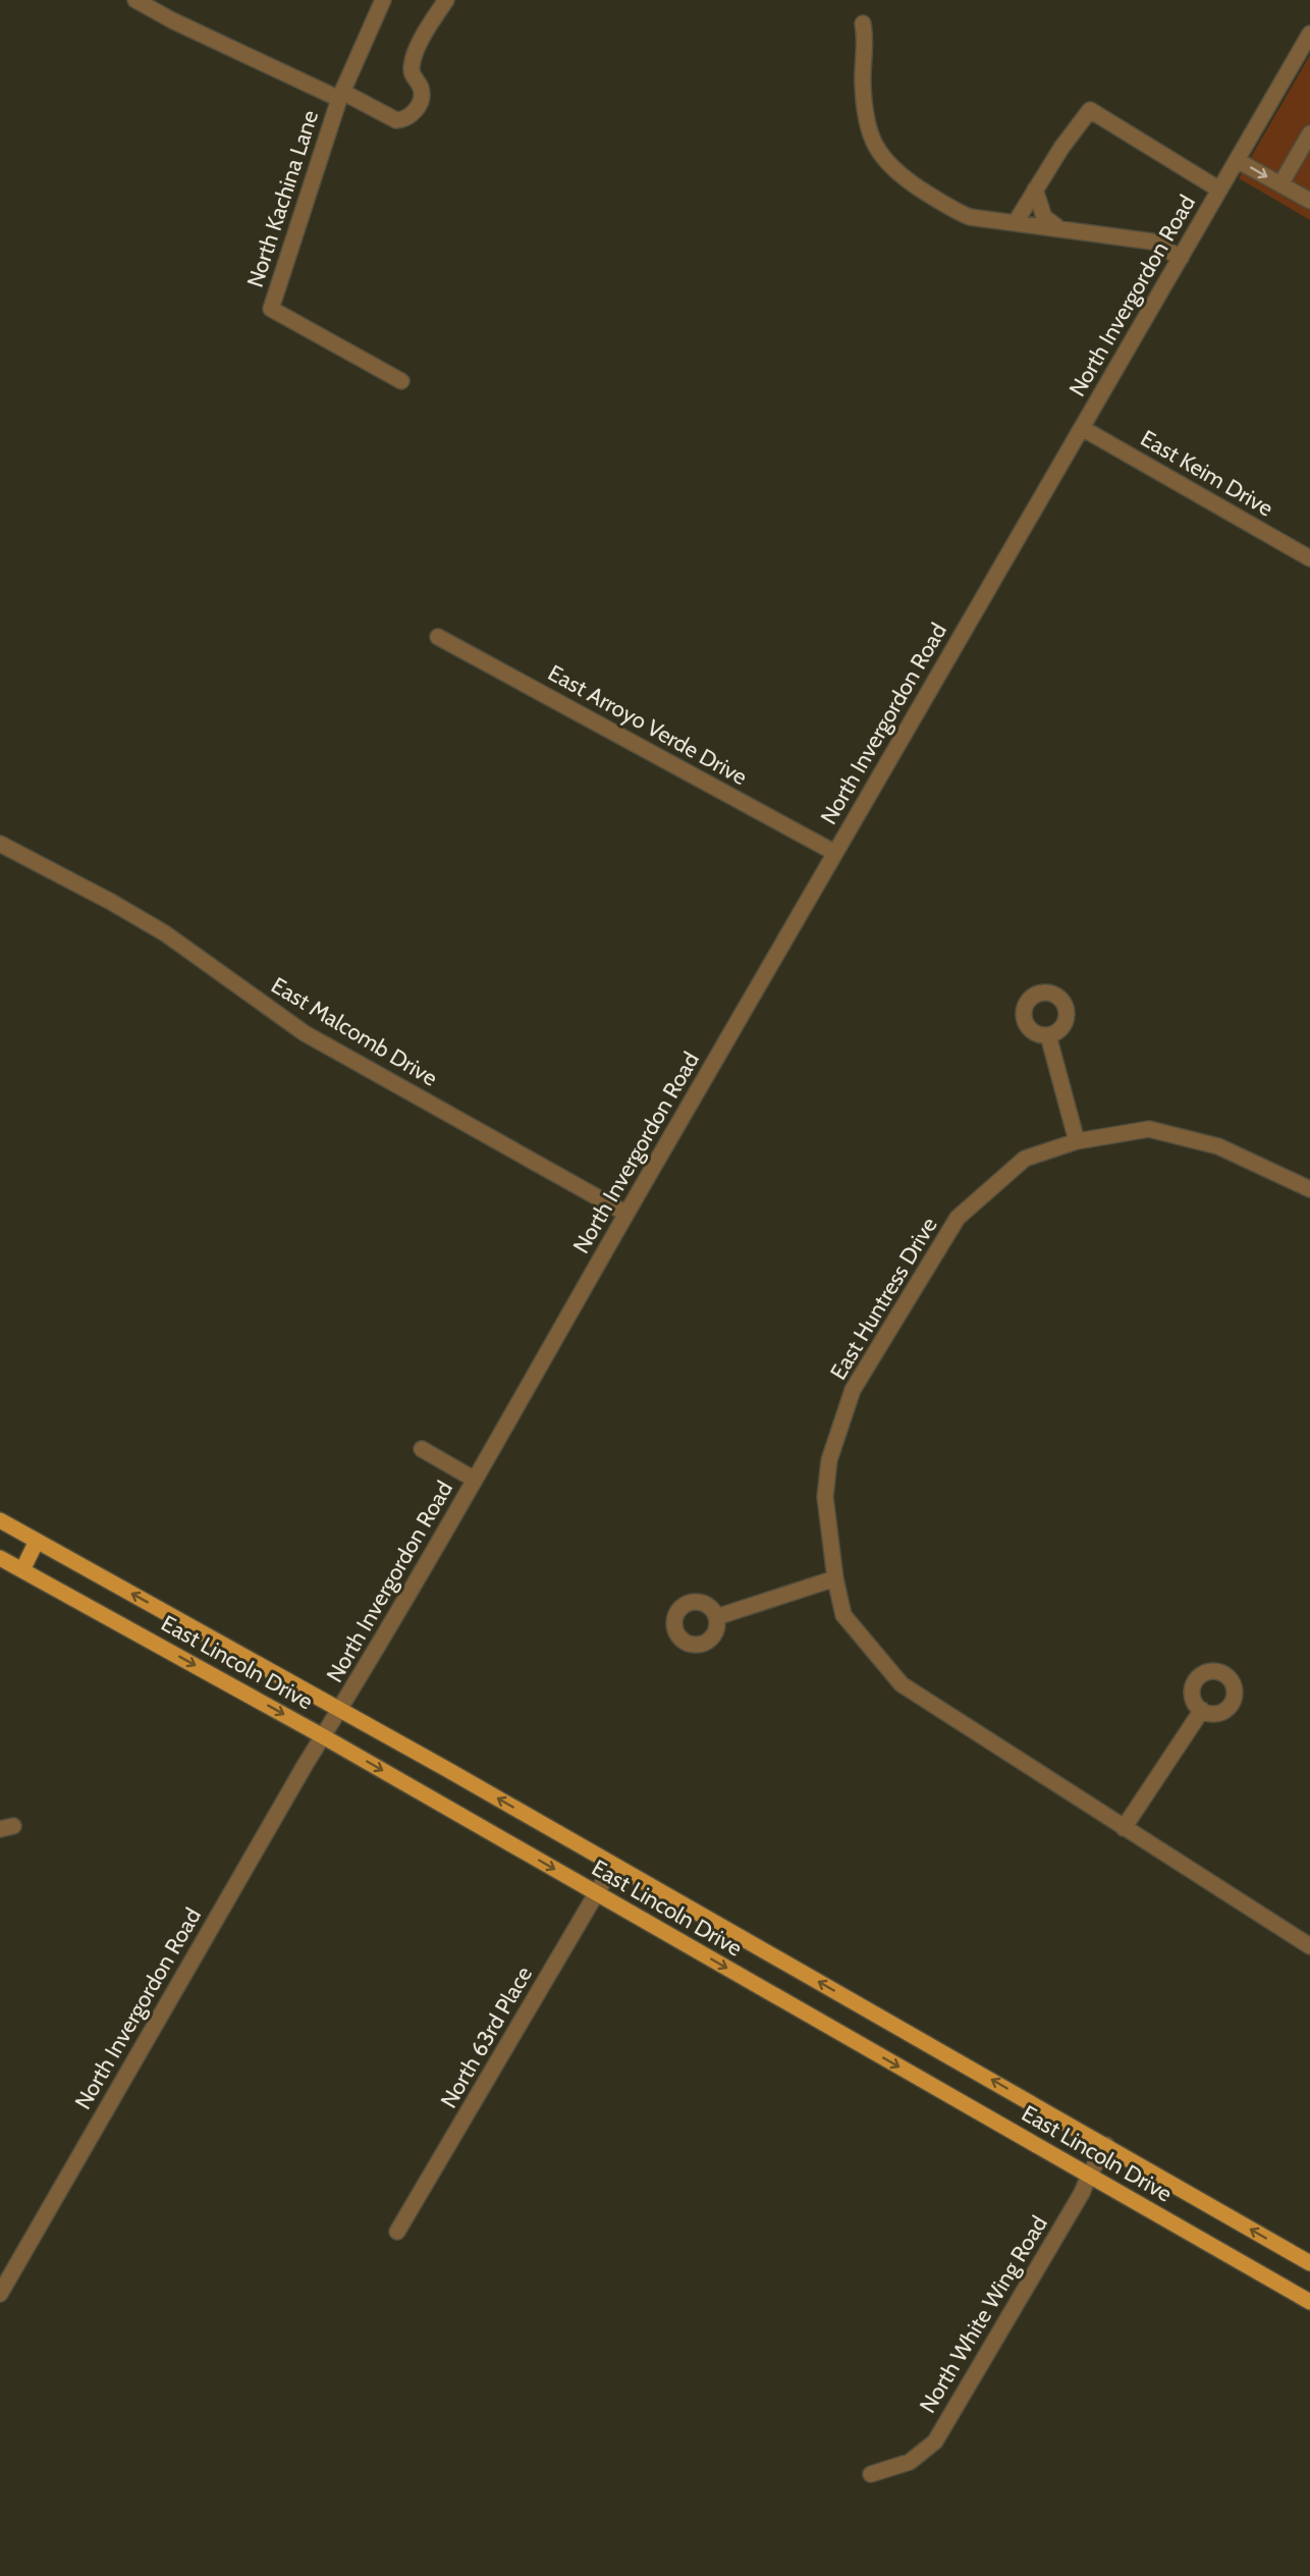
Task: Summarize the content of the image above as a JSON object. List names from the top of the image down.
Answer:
{
  "streets": {
    "main road": ["East Lincoln Drive"],
    "street": [
      "North Kachina Lane",
      "North Invergordon Road",
      "East Keim Drive",
      "East Arroyo Verde Drive",
      "East Malcomb Drive",
      "East Huntress Drive",
      "North 63rd Place",
      "North White Wing Road"
    ]
  },
  "crossings": [
    ["North Invergordon Road", "East Keim Drive"],
    ["North Invergordon Road", "East Arroyo Verde Drive"],
    ["North Invergordon Road", "East Malcomb Drive"],
    ["North Invergordon Road", "East Lincoln Drive"],
    ["East Lincoln Drive", "North 63rd Place"],
    ["East Lincoln Drive", "North White Wing Road"]
  ]
}
